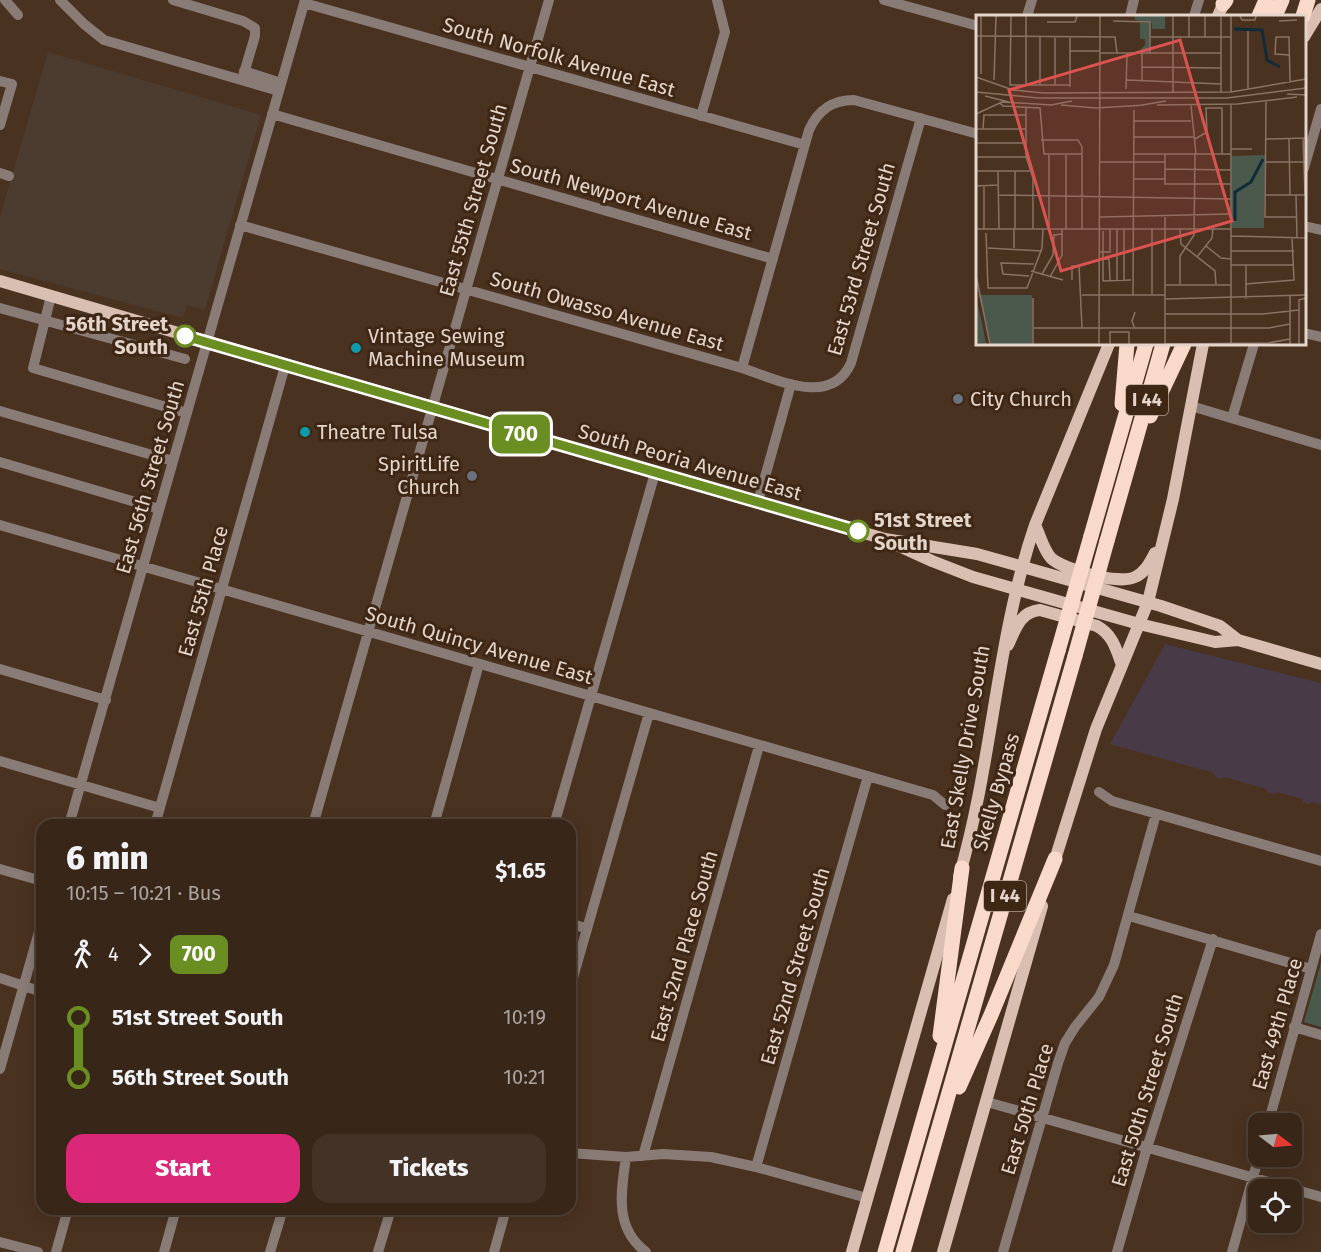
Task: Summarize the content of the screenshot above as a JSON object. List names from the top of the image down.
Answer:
{
  "streets": {
    "highway": ["I 44", "Skelly Bypass"],
    "main road": ["South Peoria Avenue East", "East Skelly Drive South"],
    "street": [
      "South Norfolk Avenue East",
      "South Newport Avenue East",
      "East 55th Street South",
      "East 53rd Street South",
      "South Owasso Avenue East",
      "East 56th Street South",
      "East 55th Place",
      "South Quincy Avenue East",
      "East 52nd Place South",
      "East 52nd Street South",
      "East 49th Place",
      "East 50th Street South",
      "East 50th Place"
    ]
  },
  "crossings": [
    ["South Norfolk Avenue East", "East 55th Street South"],
    ["South Norfolk Avenue East", "East 56th Street South"],
    ["South Newport Avenue East", "East 55th Street South"],
    ["South Newport Avenue East", "East 56th Street South"],
    ["East 55th Street South", "South Owasso Avenue East"],
    ["East 55th Street South", "South Peoria Avenue East"],
    ["East 55th Street South", "South Quincy Avenue East"],
    ["East 53rd Street South", "South Owasso Avenue East"],
    ["South Owasso Avenue East", "East 56th Street South"],
    ["South Peoria Avenue East", "East 56th Street South"],
    ["South Peoria Avenue East", "East 55th Place"],
    ["South Peoria Avenue East", "East Skelly Drive South"],
    ["East 56th Street South", "South Quincy Avenue East"],
    ["East 55th Place", "South Quincy Avenue East"],
    ["South Quincy Avenue East", "East 52nd Place South"],
    ["South Quincy Avenue East", "East 52nd Street South"]
  ],
  "places": [
    "56th Street South",
    "Vintage Sewing Machine Museum",
    "City Church",
    "Theatre Tulsa",
    "SpiritLife Church",
    "51st Street South"
  ],
  "lines": ["bus line 700"],
  "north": "right",
  "page": {
    "on_map": "700",
    "heading": ["6 min", "10:15 – 10:21 · Bus", "$1.65"],
    "legs": ["4", "700"],
    "list": [
      {
        "name": "51st Street South",
        "value": "10:19"
      },
      {
        "name": "56th Street South",
        "value": "10:21"
      }
    ],
    "buttons": ["Start", "Tickets"]
  }
}
